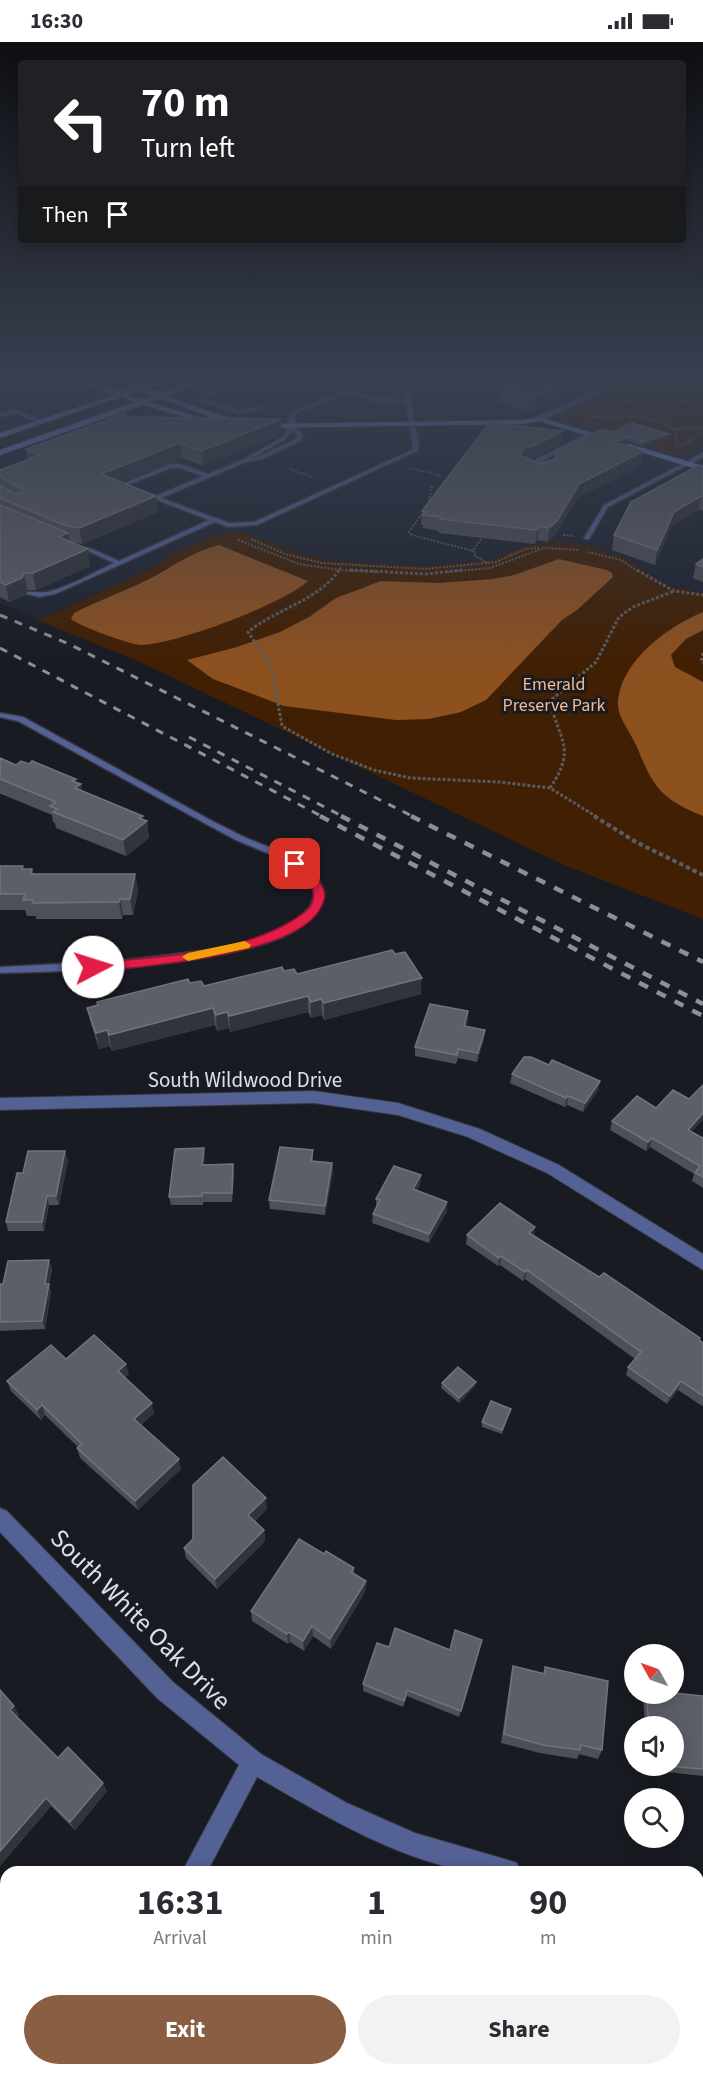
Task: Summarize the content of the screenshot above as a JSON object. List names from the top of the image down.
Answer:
{
  "streets": {
    "street": ["South Wildwood Drive", "South White Oak Drive"]
  },
  "parks": ["Emerald Preserve Park"],
  "north": "top left",
  "page": {
    "status": "16:30",
    "turn": ["70 m", "Turn left"],
    "then": "Then",
    "eta": [
      "16:31",
      "Arrival",
      "1",
      "min",
      "90",
      "m"
    ],
    "buttons": ["Exit", "Share"]
  }
}
